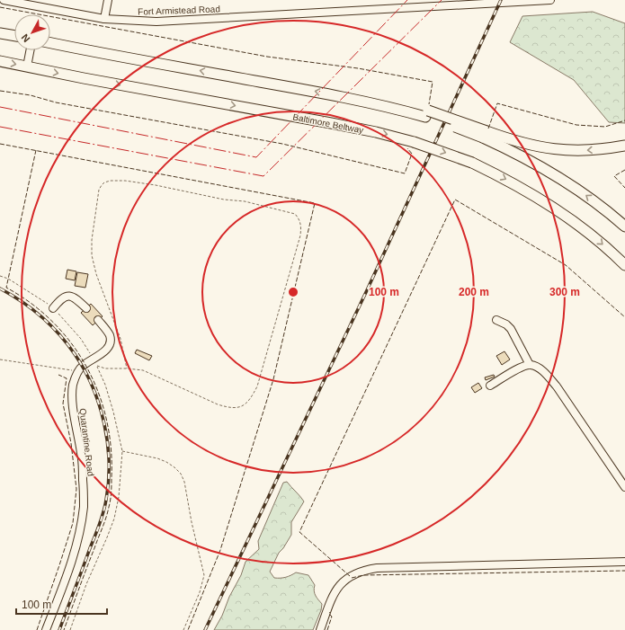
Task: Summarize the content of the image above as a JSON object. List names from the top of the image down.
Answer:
{
  "streets": {
    "highway": ["Baltimore Beltway"],
    "street": ["Fort Armistead Road", "Quarantine Road"]
  },
  "scale_bar": "100 m",
  "north": "bottom left",
  "rings": ["100 m", "200 m", "300 m"]
}
